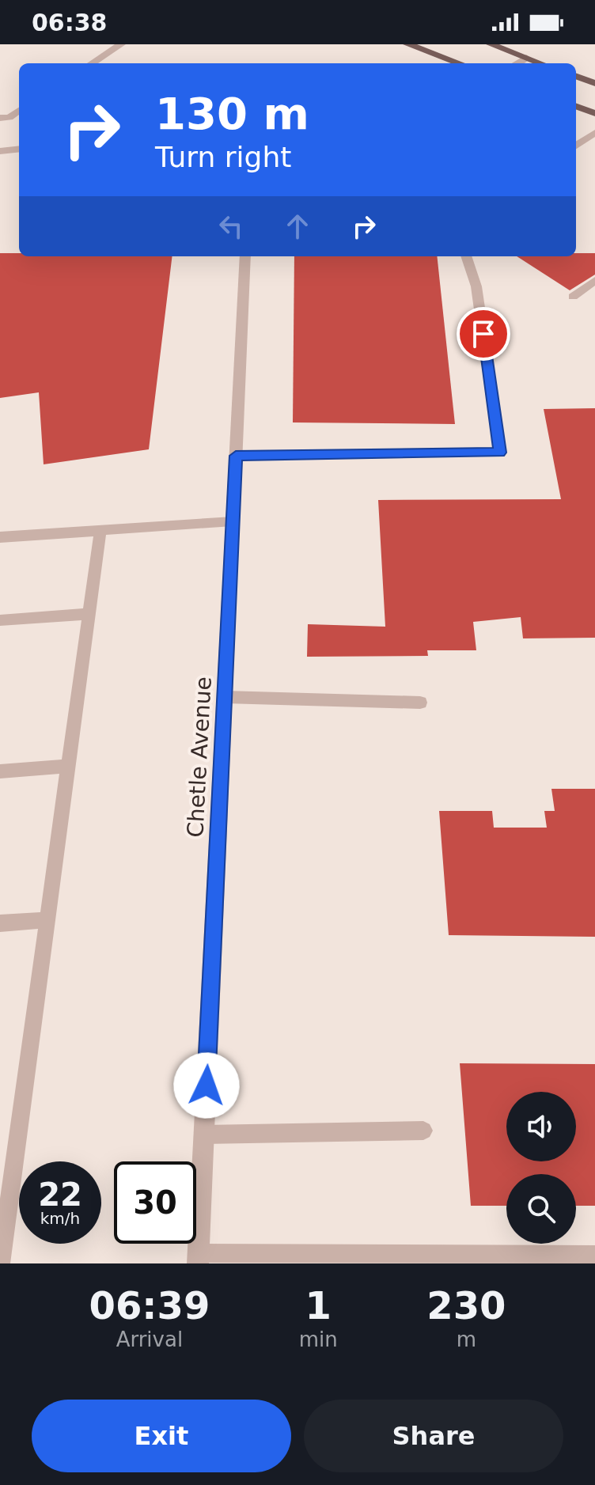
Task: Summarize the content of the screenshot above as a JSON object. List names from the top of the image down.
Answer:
{
  "streets": {
    "street": ["Chetle Avenue"]
  },
  "page": {
    "status": "06:38",
    "turn": ["130 m", "Turn right"],
    "speed": "22 km/h",
    "limit": "30",
    "eta": [
      "06:39",
      "Arrival",
      "1",
      "min",
      "230",
      "m"
    ],
    "buttons": ["Exit", "Share"]
  }
}
